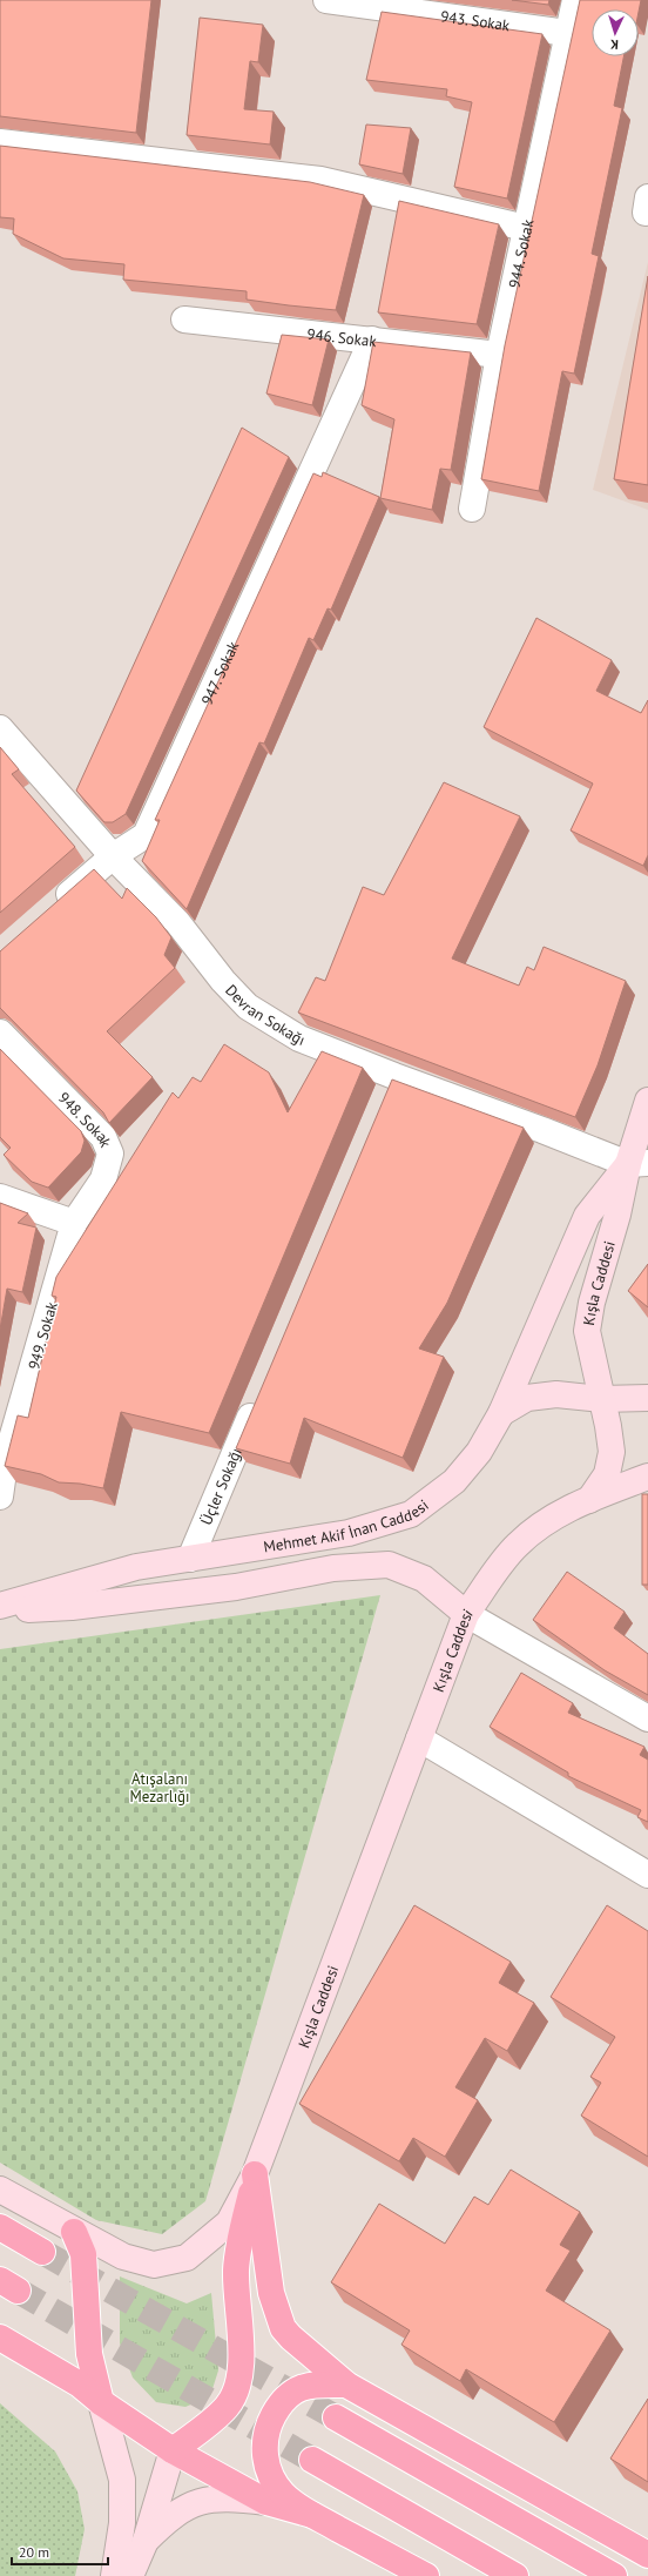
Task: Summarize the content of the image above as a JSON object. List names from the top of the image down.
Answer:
{
  "streets": {
    "main road": ["Kışla Caddesi", "Mehmet Akif İnan Caddesi"],
    "street": [
      "943. Sokak",
      "944. Sokak",
      "946. Sokak",
      "947. Sokak",
      "Devran Sokağı",
      "948. Sokak",
      "949. Sokak",
      "Üçler Sokağı"
    ]
  },
  "crossings": [
    ["943. Sokak", "944. Sokak"],
    ["944. Sokak", "946. Sokak"],
    ["946. Sokak", "947. Sokak"],
    ["947. Sokak", "Devran Sokağı"],
    ["Devran Sokağı", "Kışla Caddesi"],
    ["948. Sokak", "949. Sokak"],
    ["Kışla Caddesi", "Mehmet Akif İnan Caddesi"],
    ["Üçler Sokağı", "Mehmet Akif İnan Caddesi"]
  ],
  "parks": ["Atışalanı Mezarlığı"],
  "scale_bar": "20 m",
  "north": "bottom"
}
